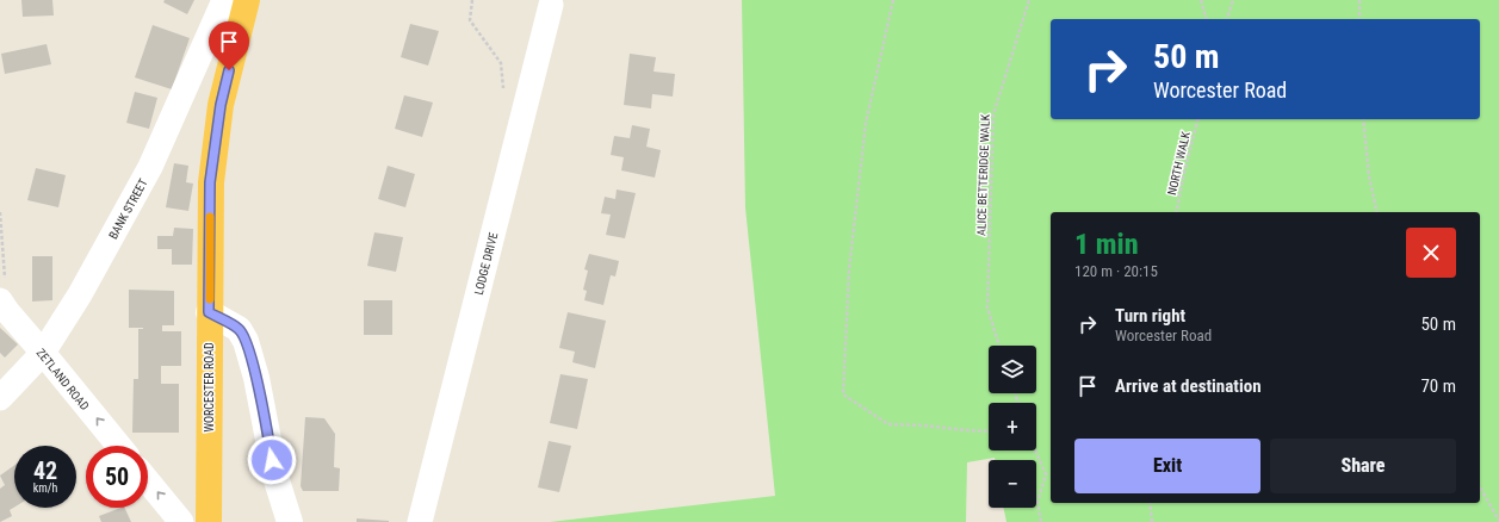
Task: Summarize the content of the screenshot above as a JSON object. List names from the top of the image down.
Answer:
{
  "streets": {
    "highway": ["WORCESTER ROAD"],
    "street": ["BANK STREET", "LODGE DRIVE", "ZETLAND ROAD"],
    "path": ["NORTH WALK", "ALICE BETTERIDGE WALK"]
  },
  "crossings": [
    ["BANK STREET", "ZETLAND ROAD"]
  ],
  "one_way": ["ZETLAND ROAD"],
  "page": {
    "turn": ["50 m", "Worcester Road"],
    "heading": ["1 min", "120 m · 20:15"],
    "list": [
      {
        "name": "Turn right",
        "note": "Worcester Road",
        "value": "50 m"
      },
      {
        "name": "Arrive at destination",
        "value": "70 m"
      }
    ],
    "map_buttons": ["+", "−"],
    "buttons": ["Exit", "Share"],
    "speed": "42 km/h",
    "limit": "50"
  }
}
